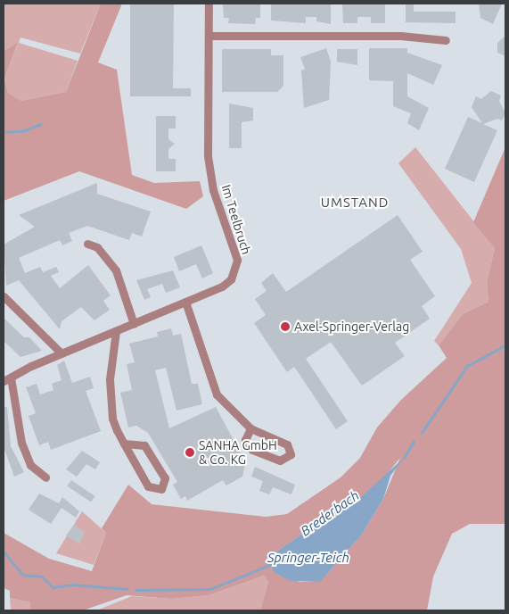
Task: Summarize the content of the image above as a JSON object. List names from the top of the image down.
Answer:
{
  "streets": {
    "street": ["Im Teelbruch"]
  },
  "districts": ["UMSTAND"],
  "water": ["Brederbach", "Springer-Teich"],
  "places": ["Axel-Springer-Verlag", "SANHA GmbH & Co. KG"]
}
